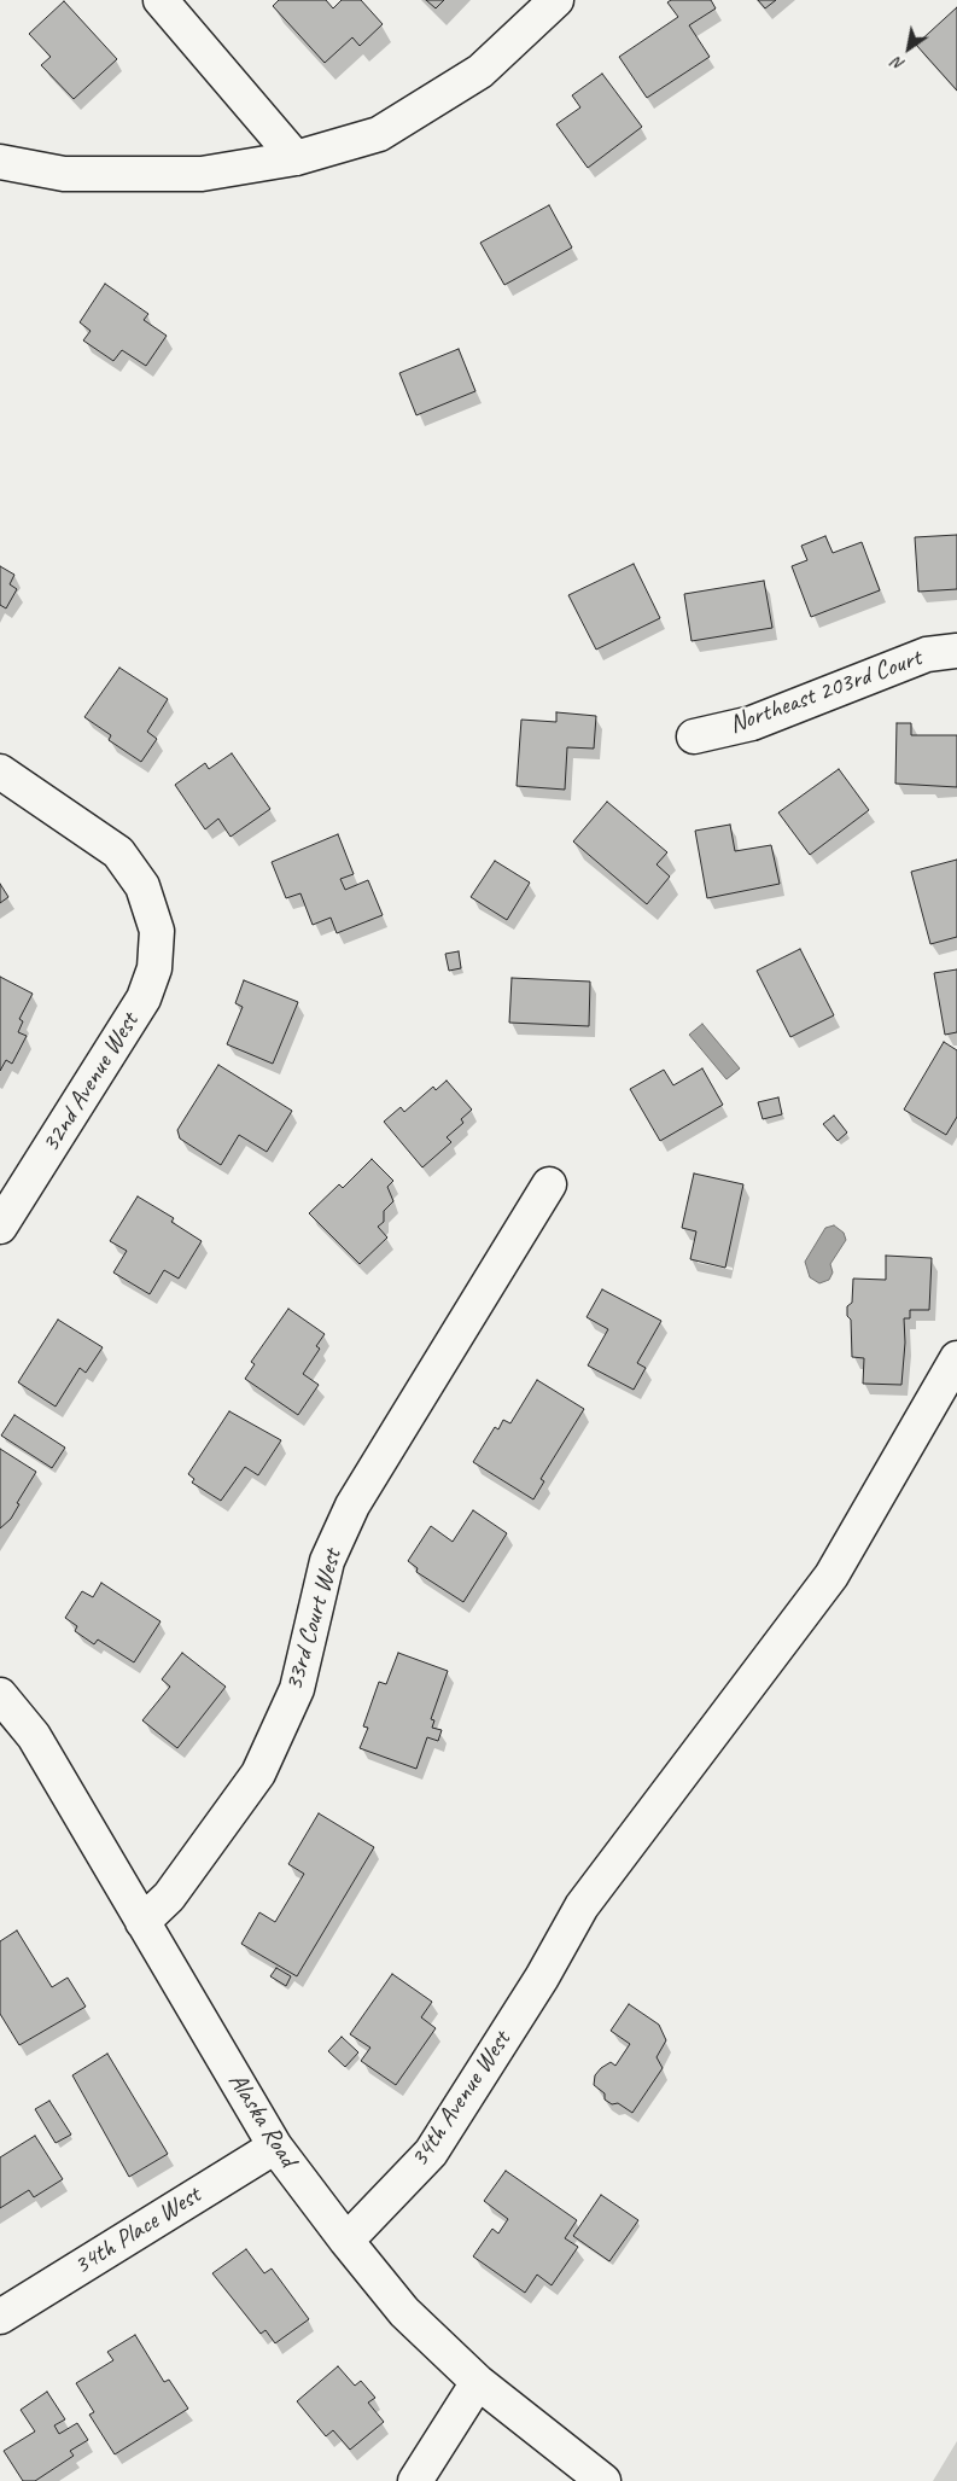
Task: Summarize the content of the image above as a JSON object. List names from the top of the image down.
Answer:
{
  "streets": {
    "street": [
      "Northeast 203rd Court",
      "32nd Avenue West",
      "33rd Court West",
      "34th Avenue West",
      "Alaska Road",
      "34th Place West"
    ]
  },
  "crossings": [
    ["33rd Court West", "Alaska Road"],
    ["34th Avenue West", "Alaska Road"],
    ["Alaska Road", "34th Place West"]
  ],
  "north": "bottom left"
}
